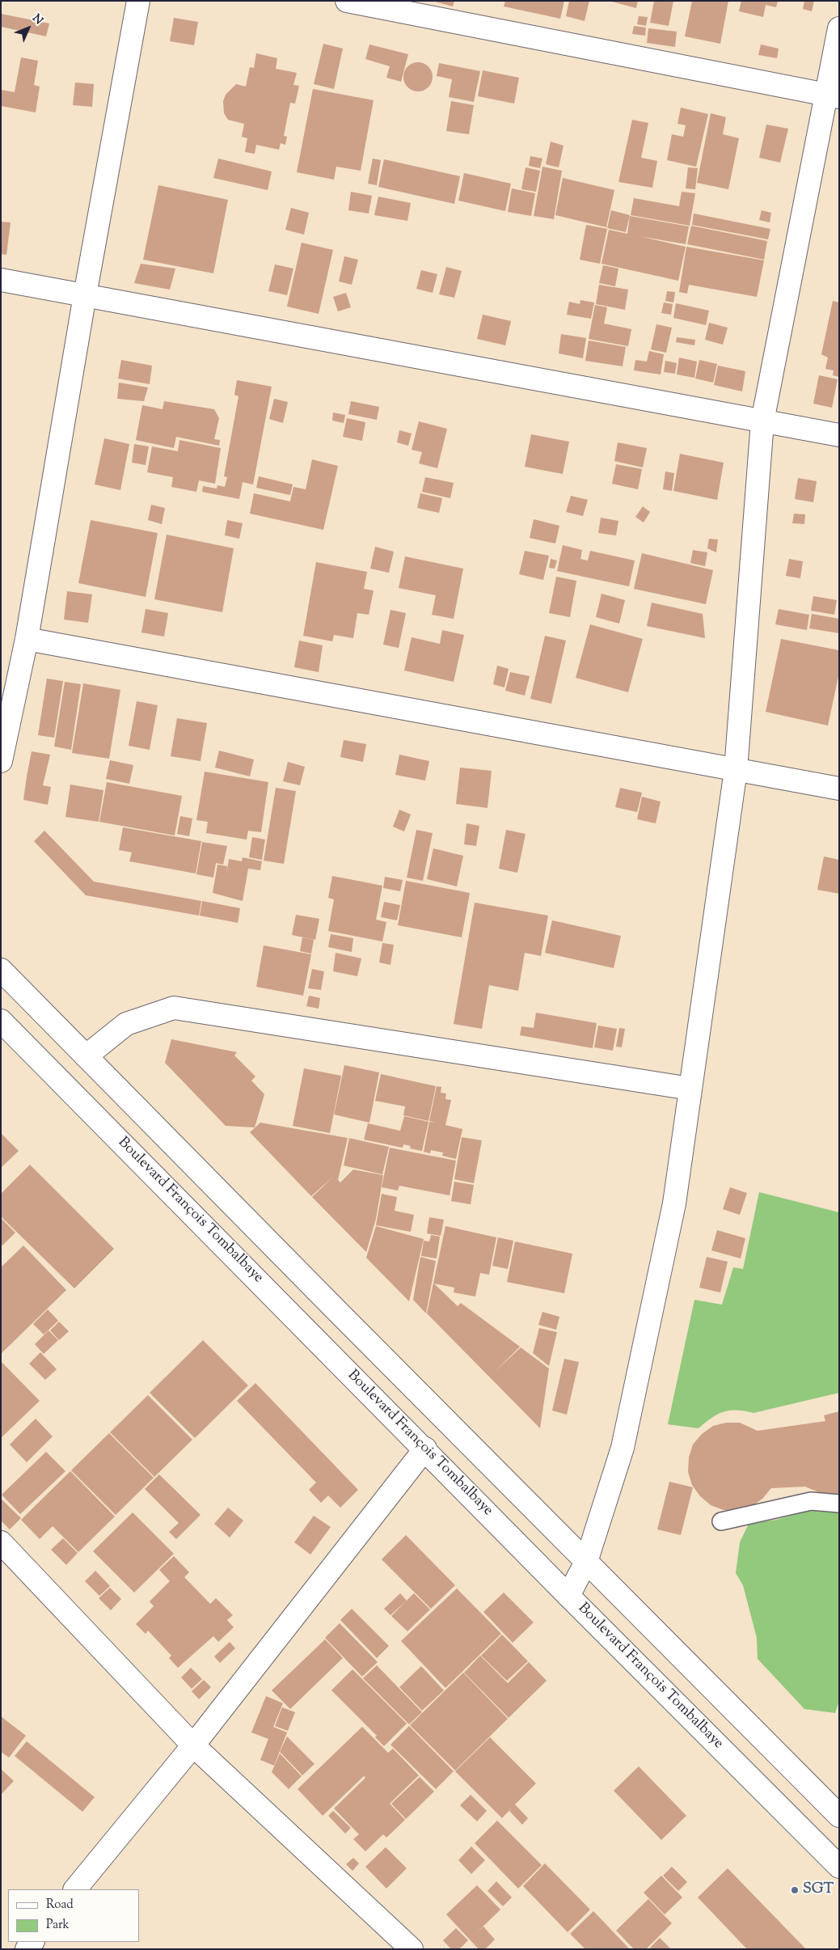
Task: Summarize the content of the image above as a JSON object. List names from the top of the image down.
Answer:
{
  "streets": {
    "street": ["Boulevard François Tombalbaye"]
  },
  "places": ["SGT"],
  "legend": ["Road", "Park"],
  "north": "top right"
}
